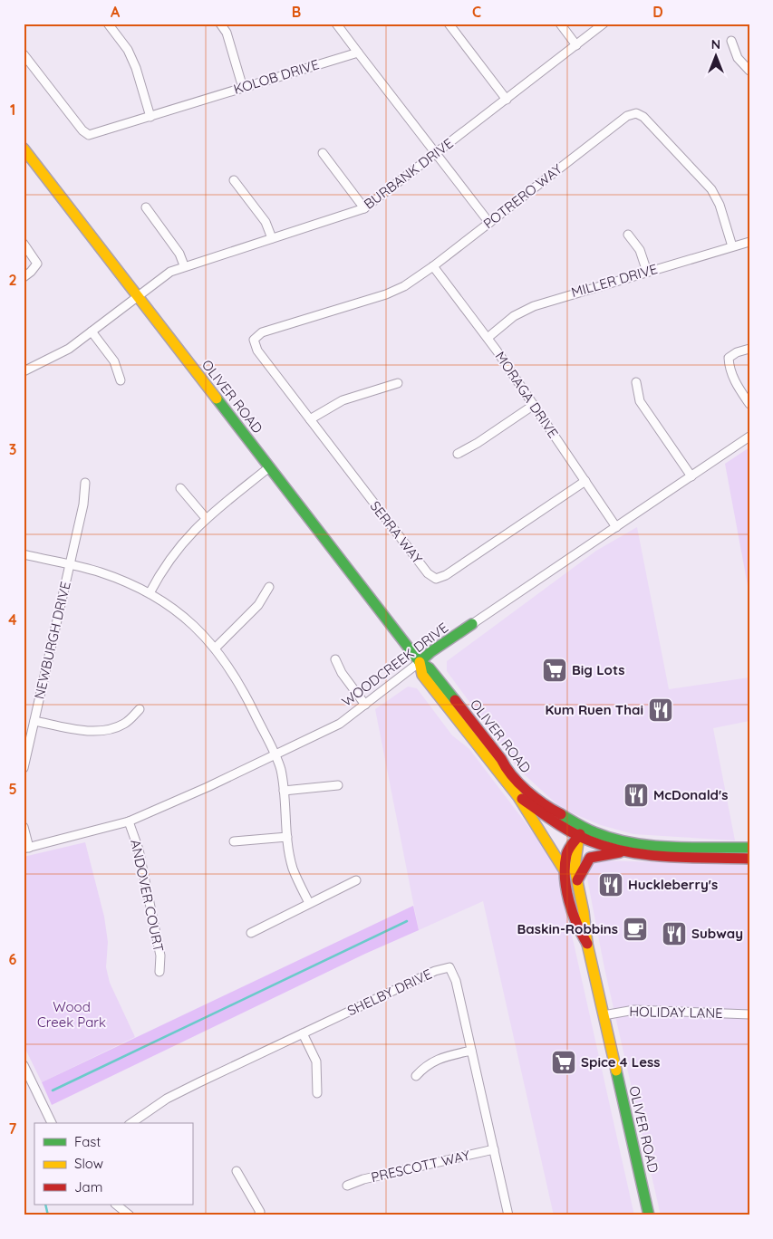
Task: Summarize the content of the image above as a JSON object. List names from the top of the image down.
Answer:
{
  "streets": {
    "street": [
      "KOLOB DRIVE",
      "BURBANK DRIVE",
      "POTRERO WAY",
      "MILLER DRIVE",
      "MORAGA DRIVE",
      "OLIVER ROAD",
      "SERRA WAY",
      "NEWBURGH DRIVE",
      "WOODCREEK DRIVE",
      "ANDOVER COURT",
      "SHELBY DRIVE",
      "HOLIDAY LANE",
      "PRESCOTT WAY"
    ]
  },
  "crossings": [
    ["BURBANK DRIVE", "OLIVER ROAD"],
    ["POTRERO WAY", "MILLER DRIVE"],
    ["POTRERO WAY", "MORAGA DRIVE"],
    ["POTRERO WAY", "SERRA WAY"],
    ["MILLER DRIVE", "MORAGA DRIVE"],
    ["MORAGA DRIVE", "SERRA WAY"],
    ["MORAGA DRIVE", "WOODCREEK DRIVE"],
    ["OLIVER ROAD", "WOODCREEK DRIVE"],
    ["OLIVER ROAD", "HOLIDAY LANE"],
    ["WOODCREEK DRIVE", "ANDOVER COURT"],
    ["SHELBY DRIVE", "PRESCOTT WAY"]
  ],
  "parks": ["Wood Creek Park"],
  "places": {
    "supermarket": ["Big Lots", "Spice 4 Less"],
    "restaurant": [
      "Kum Ruen Thai",
      "McDonald's",
      "Huckleberry's",
      "Subway"
    ],
    "cafe": ["Baskin-Robbins"]
  },
  "legend": ["Fast", "Slow", "Jam"],
  "north": "top",
  "grid": {
    "columns": [
      "A",
      "B",
      "C",
      "D"
    ],
    "rows": [
      "1",
      "2",
      "3",
      "4",
      "5",
      "6",
      "7"
    ]
  }
}
